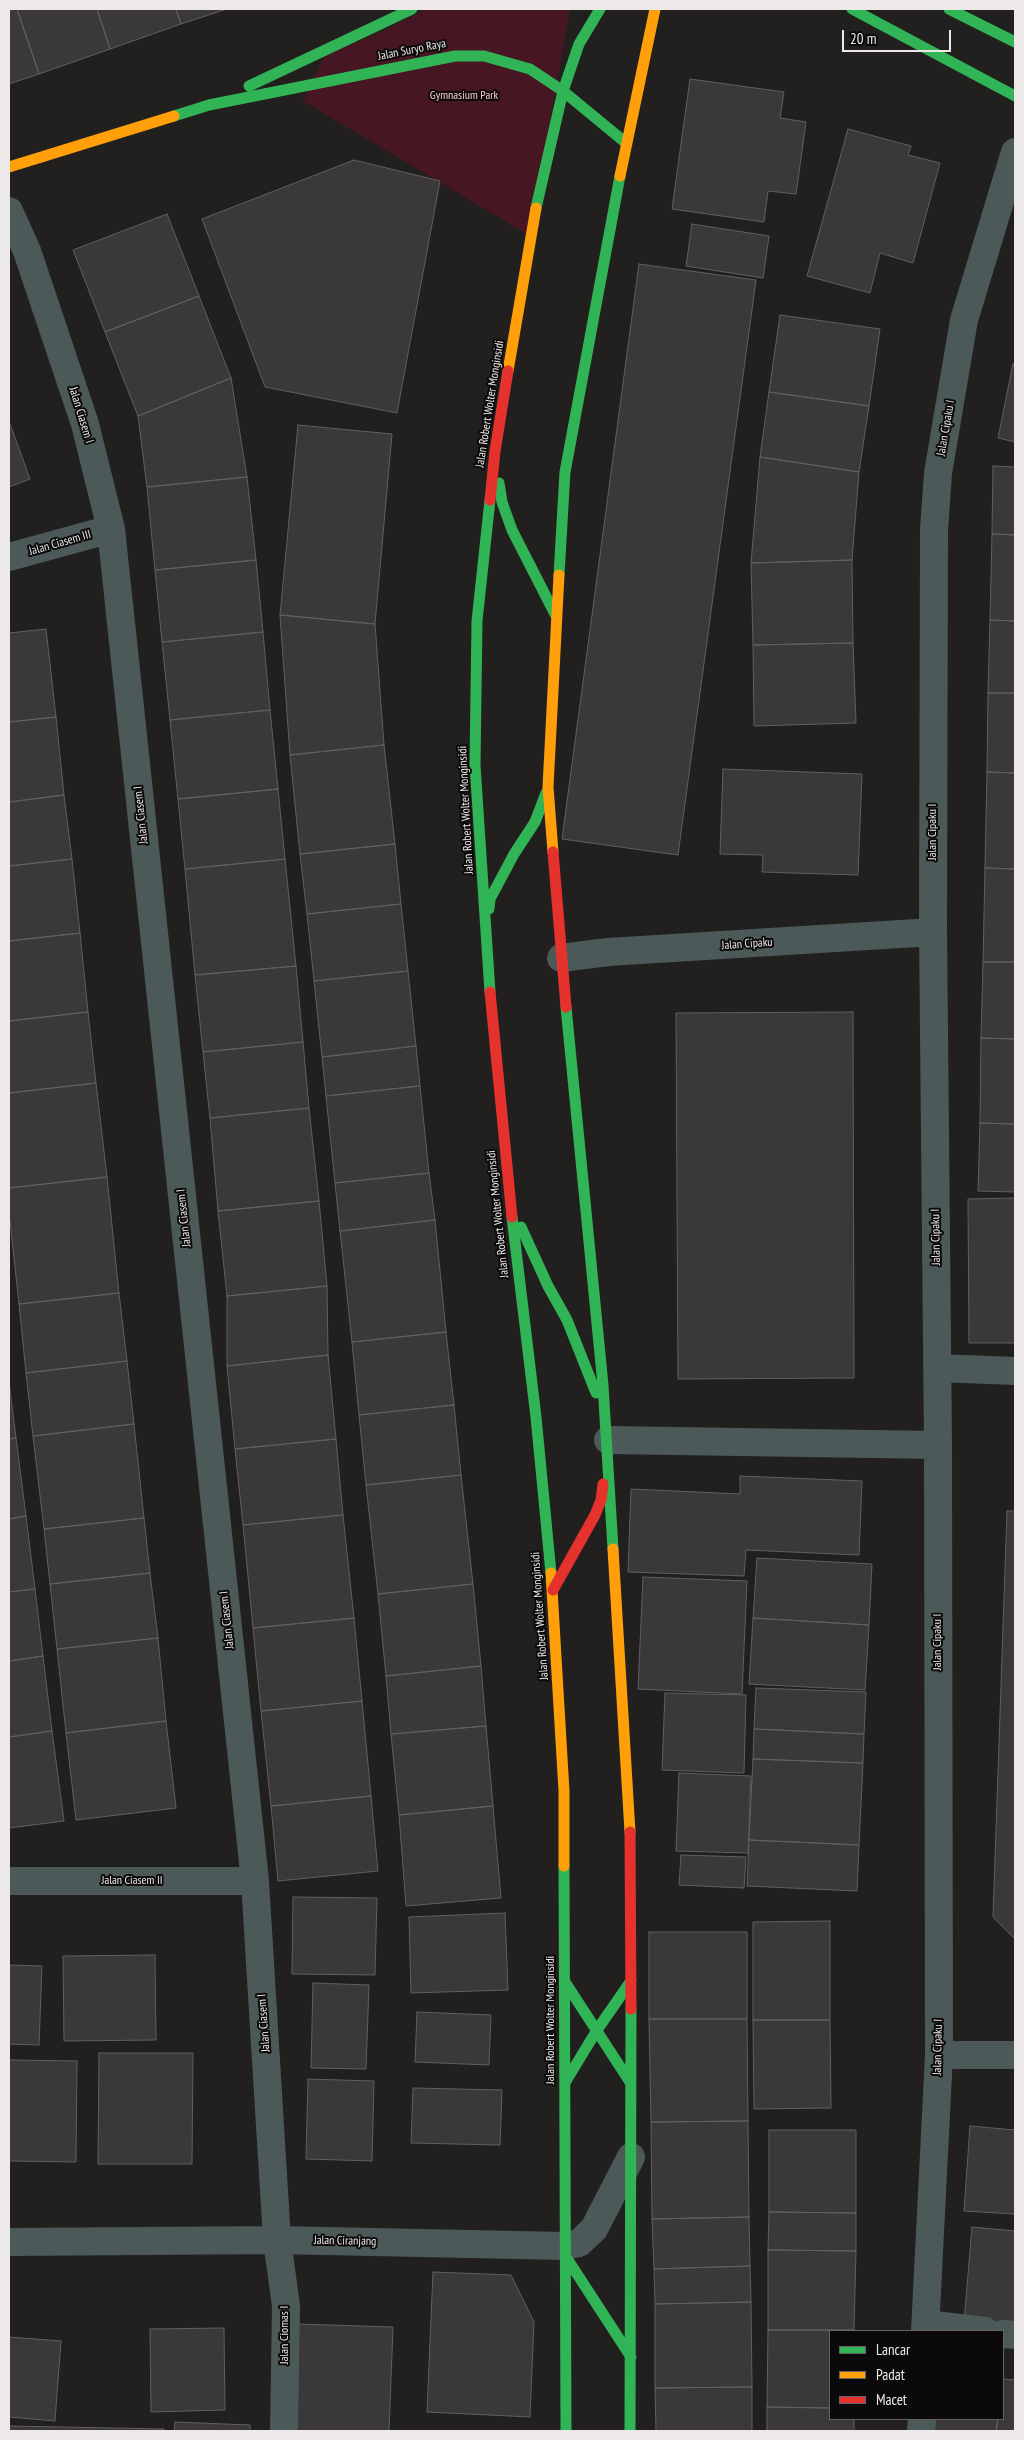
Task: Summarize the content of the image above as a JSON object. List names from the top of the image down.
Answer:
{
  "streets": {
    "main road": ["Jalan Suryo Raya", "Jalan Robert Wolter Monginsidi"],
    "street": [
      "Jalan Ciasem I",
      "Jalan Cipaku I",
      "Jalan Ciasem III",
      "Jalan Cipaku",
      "Jalan Ciasem II",
      "Jalan Ciranjang",
      "Jalan Ciomas I"
    ]
  },
  "crossings": [
    ["Jalan Suryo Raya", "Jalan Robert Wolter Monginsidi"],
    ["Jalan Robert Wolter Monginsidi", "Jalan Ciranjang"],
    ["Jalan Ciasem I", "Jalan Ciasem III"],
    ["Jalan Ciasem I", "Jalan Ciasem II"],
    ["Jalan Ciasem I", "Jalan Ciranjang"],
    ["Jalan Ciasem I", "Jalan Ciomas I"],
    ["Jalan Cipaku I", "Jalan Cipaku"],
    ["Jalan Ciranjang", "Jalan Ciomas I"]
  ],
  "parks": ["Gymnasium Park"],
  "legend": ["Lancar", "Padat", "Macet"],
  "scale_bar": "20 m"
}
